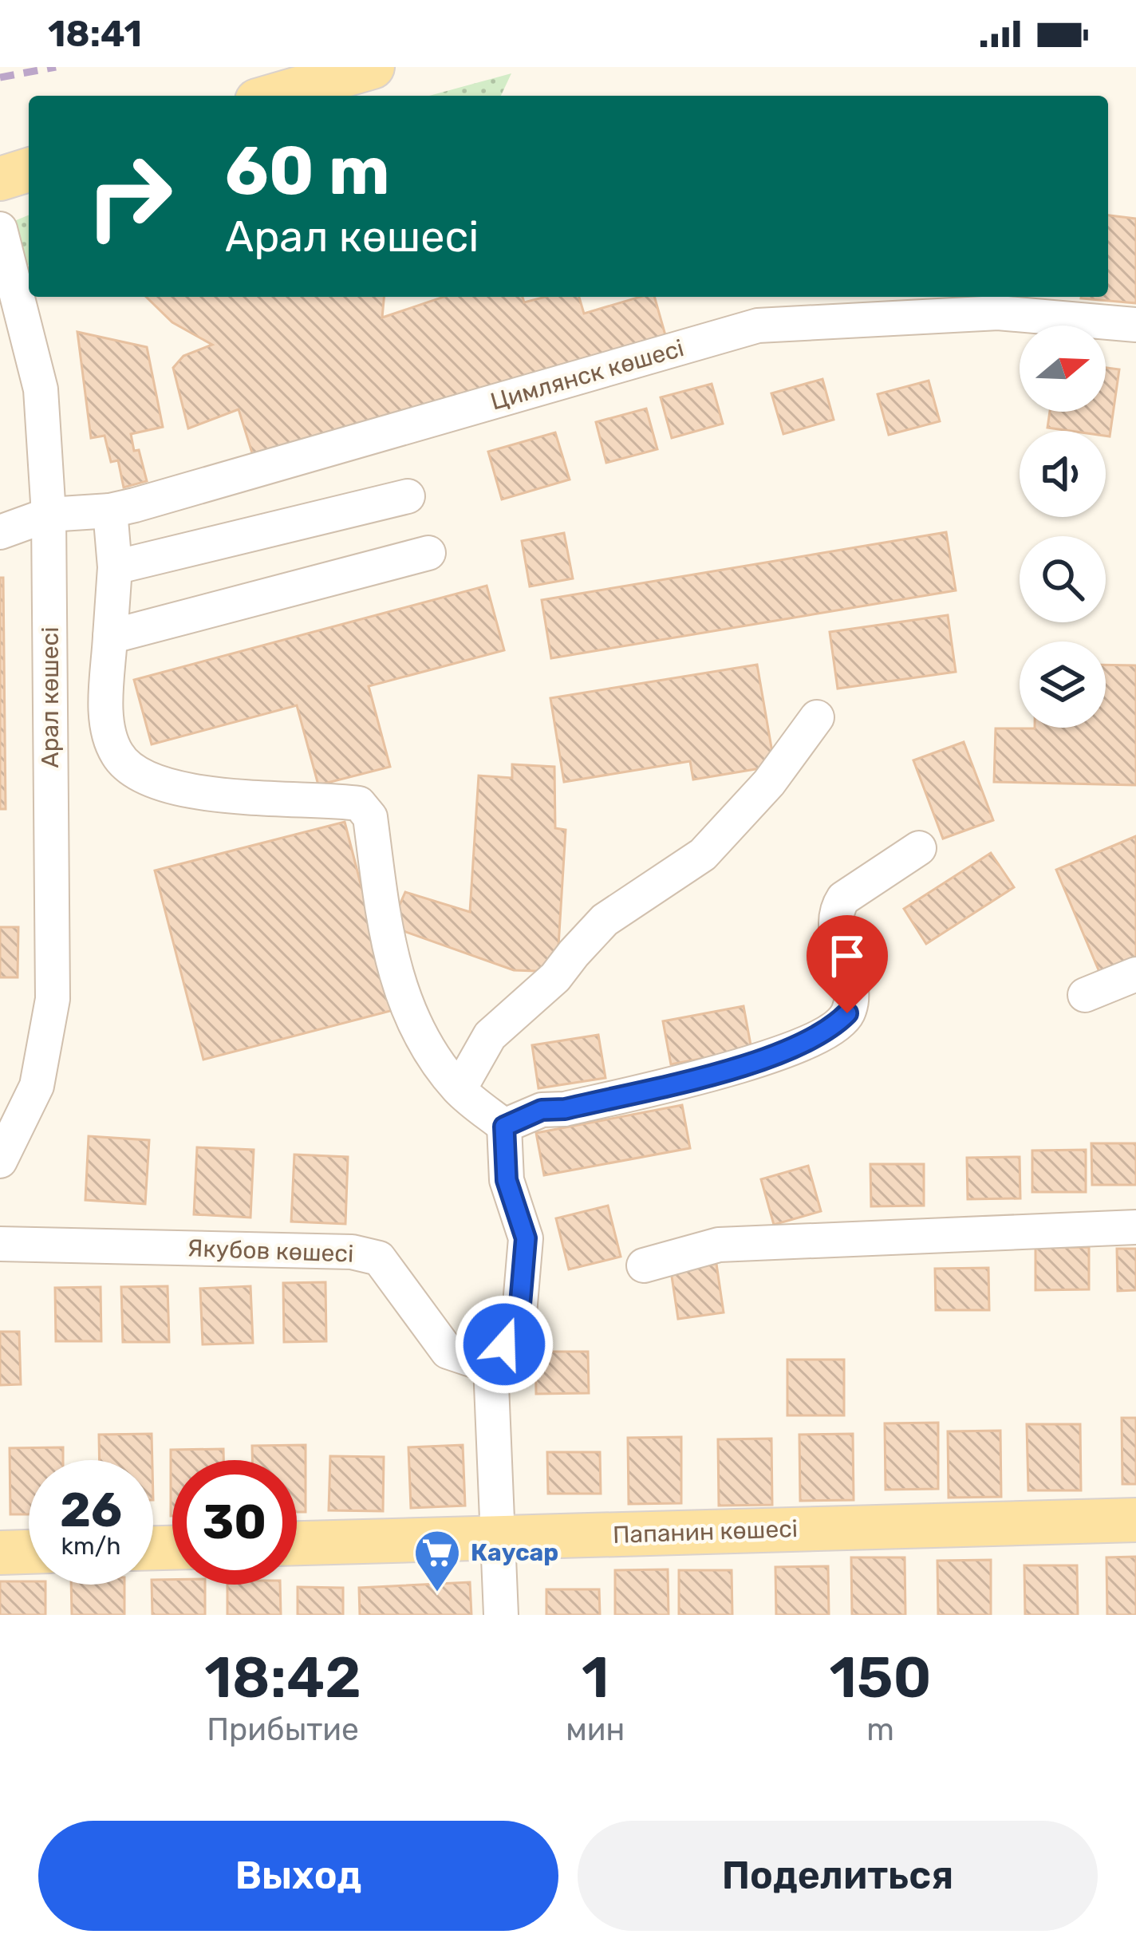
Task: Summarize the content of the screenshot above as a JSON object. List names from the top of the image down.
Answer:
{
  "streets": {
    "main road": ["Папанин көшесі"],
    "street": ["Цимлянск көшесі", "Арал көшесі", "Якубов көшесі"]
  },
  "crossings": [
    ["Цимлянск көшесі", "Арал көшесі"]
  ],
  "places": {
    "supermarket": ["Каусар"]
  },
  "north": "right",
  "page": {
    "status": "18:41",
    "turn": ["60 m", "Арал көшесі"],
    "speed": "26 km/h",
    "limit": "30",
    "eta": [
      "18:42",
      "Прибытие",
      "1",
      "мин",
      "150",
      "m"
    ],
    "buttons": ["Выход", "Поделиться"]
  }
}
